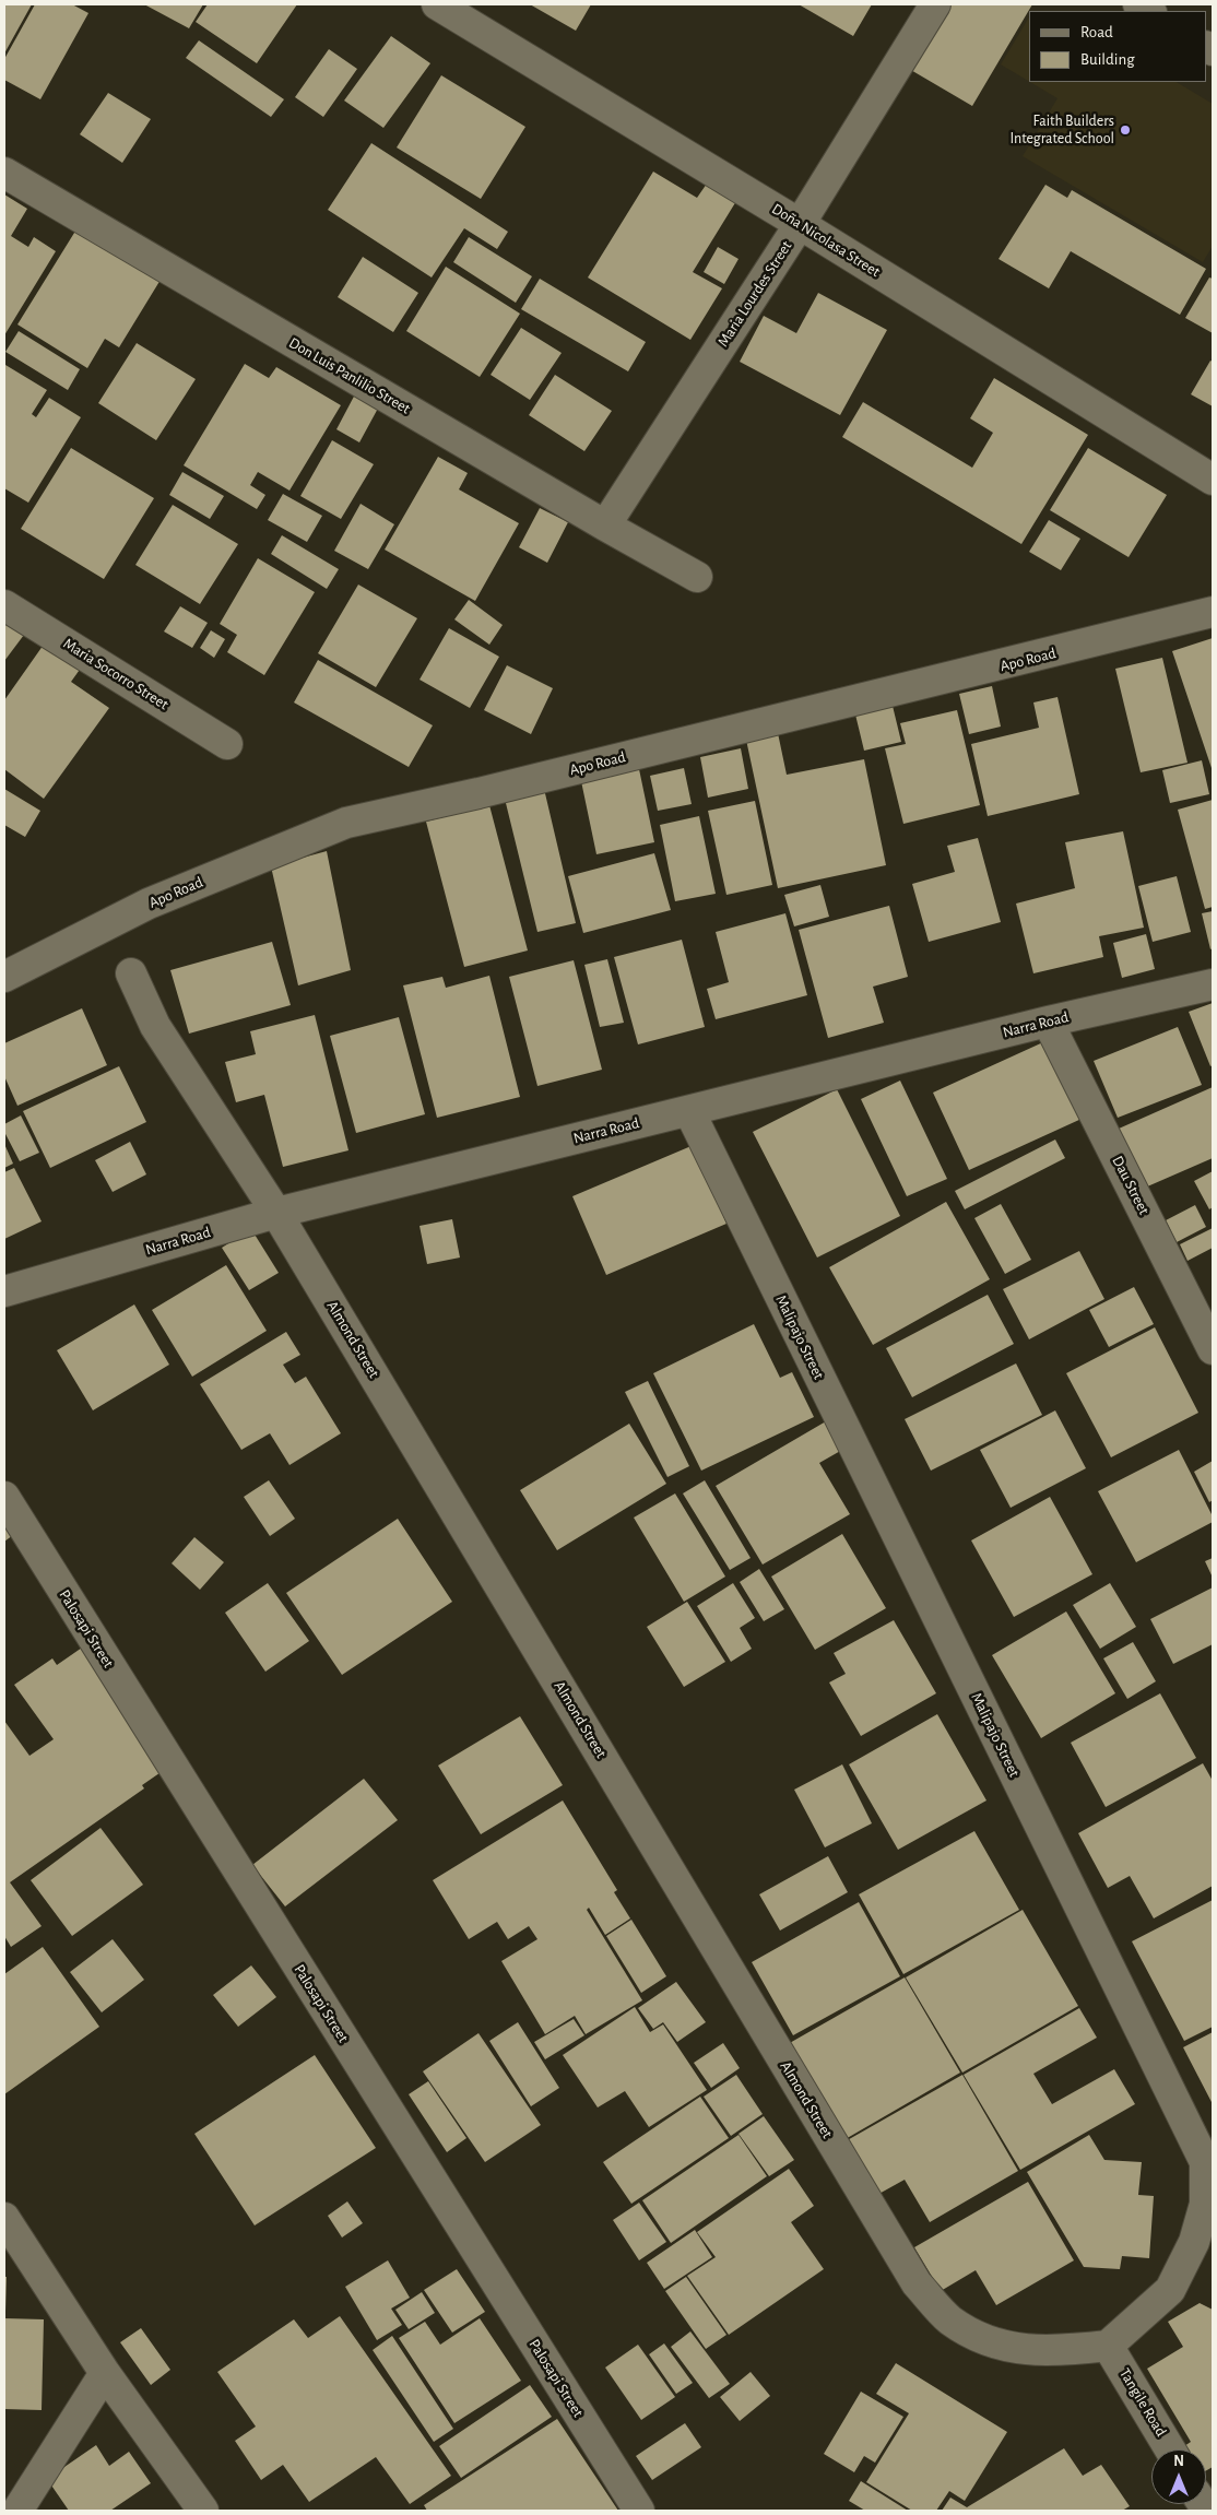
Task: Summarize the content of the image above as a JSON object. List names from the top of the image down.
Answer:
{
  "streets": {
    "street": [
      "Doña Nicolasa Street",
      "Maria Lourdes Street",
      "Don Luis Panlilio Street",
      "Apo Road",
      "Maria Socorro Street",
      "Narra Road",
      "Dau Street",
      "Malipajo Street",
      "Almond Street",
      "Palosapi Street",
      "Tangile Road"
    ]
  },
  "crossings": [
    ["Doña Nicolasa Street", "Maria Lourdes Street"],
    ["Maria Lourdes Street", "Don Luis Panlilio Street"],
    ["Narra Road", "Dau Street"],
    ["Narra Road", "Malipajo Street"],
    ["Narra Road", "Almond Street"],
    ["Malipajo Street", "Almond Street"],
    ["Malipajo Street", "Tangile Road"],
    ["Almond Street", "Tangile Road"]
  ],
  "places": ["Faith Builders Integrated School"],
  "legend": ["Road", "Building"],
  "north": "top"
}
